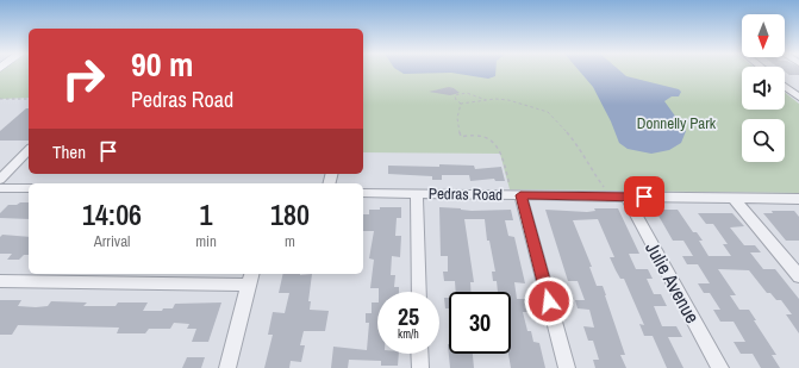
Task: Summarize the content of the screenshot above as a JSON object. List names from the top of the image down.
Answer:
{
  "streets": {
    "street": ["Pedras Road", "Julie Avenue"]
  },
  "crossings": [
    ["Pedras Road", "Julie Avenue"]
  ],
  "parks": ["Donnelly Park"],
  "north": "bottom",
  "page": {
    "turn": ["90 m", "Pedras Road"],
    "then": "Then",
    "eta": [
      "14:06",
      "Arrival",
      "1",
      "min",
      "180",
      "m"
    ],
    "speed": "25 km/h",
    "limit": "30"
  }
}
